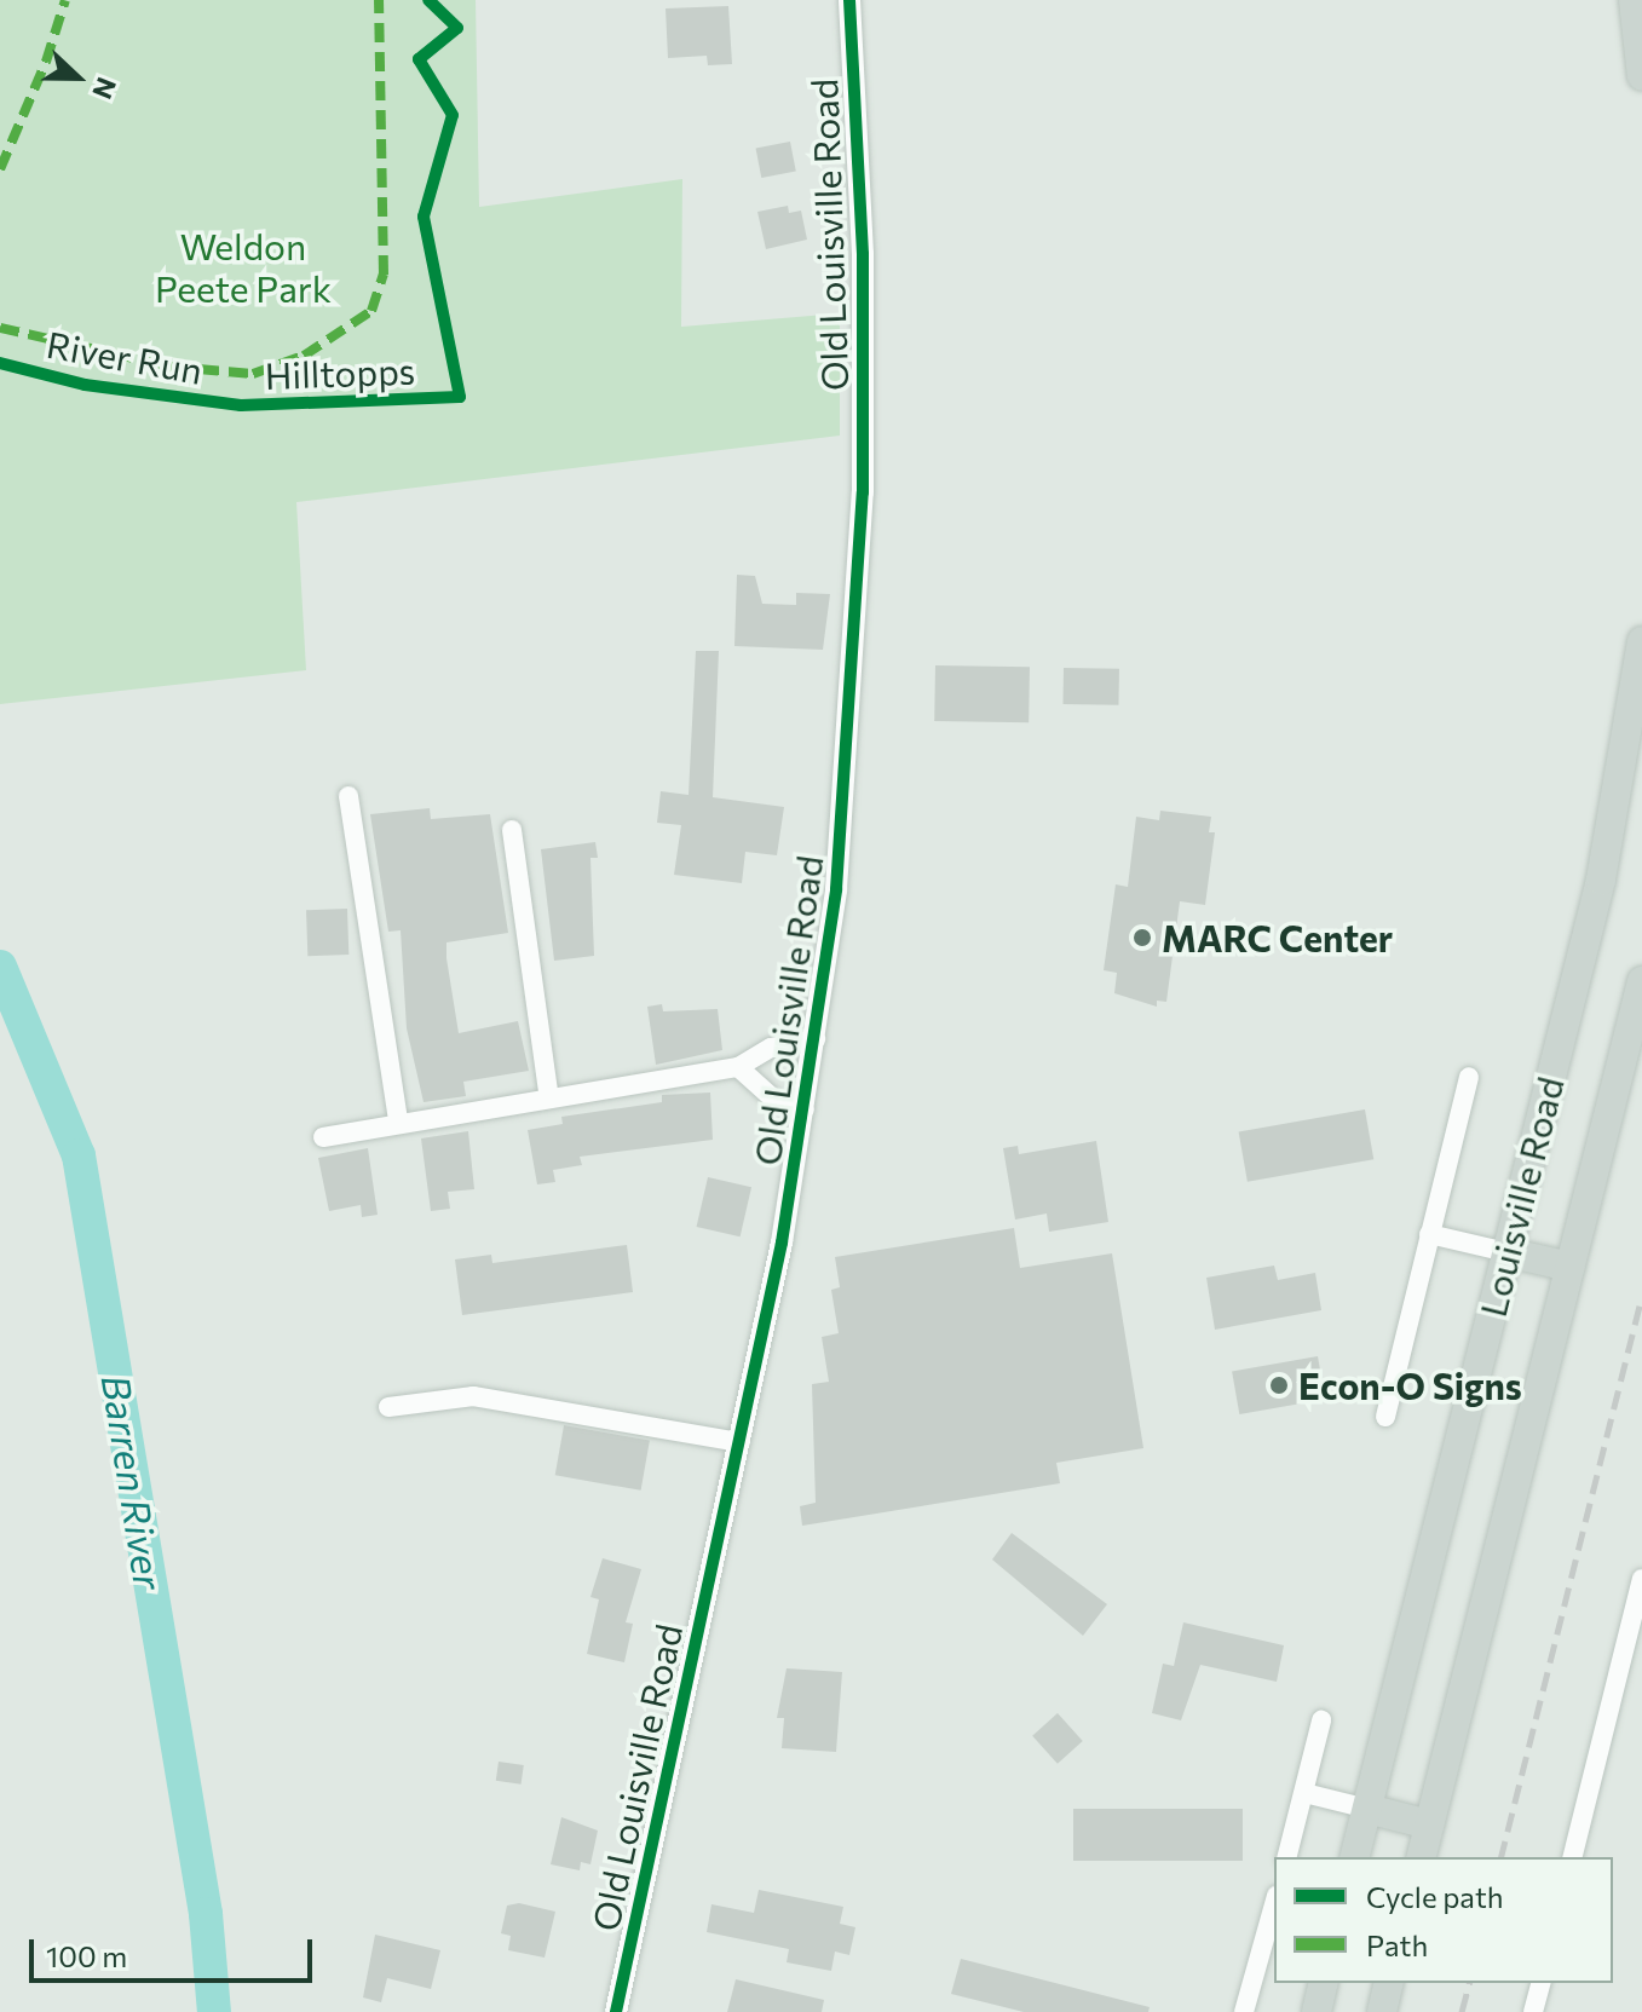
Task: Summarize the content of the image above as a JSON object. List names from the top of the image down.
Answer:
{
  "streets": {
    "main road": ["Louisville Road"],
    "street": ["Old Louisville Road"],
    "cycle path": ["River Run"]
  },
  "water": ["Barren River"],
  "parks": ["Weldon Peete Park"],
  "places": ["MARC Center", "Econ-O Signs"],
  "legend": ["Cycle path", "Path"],
  "scale_bar": "100 m",
  "north": "right"
}
